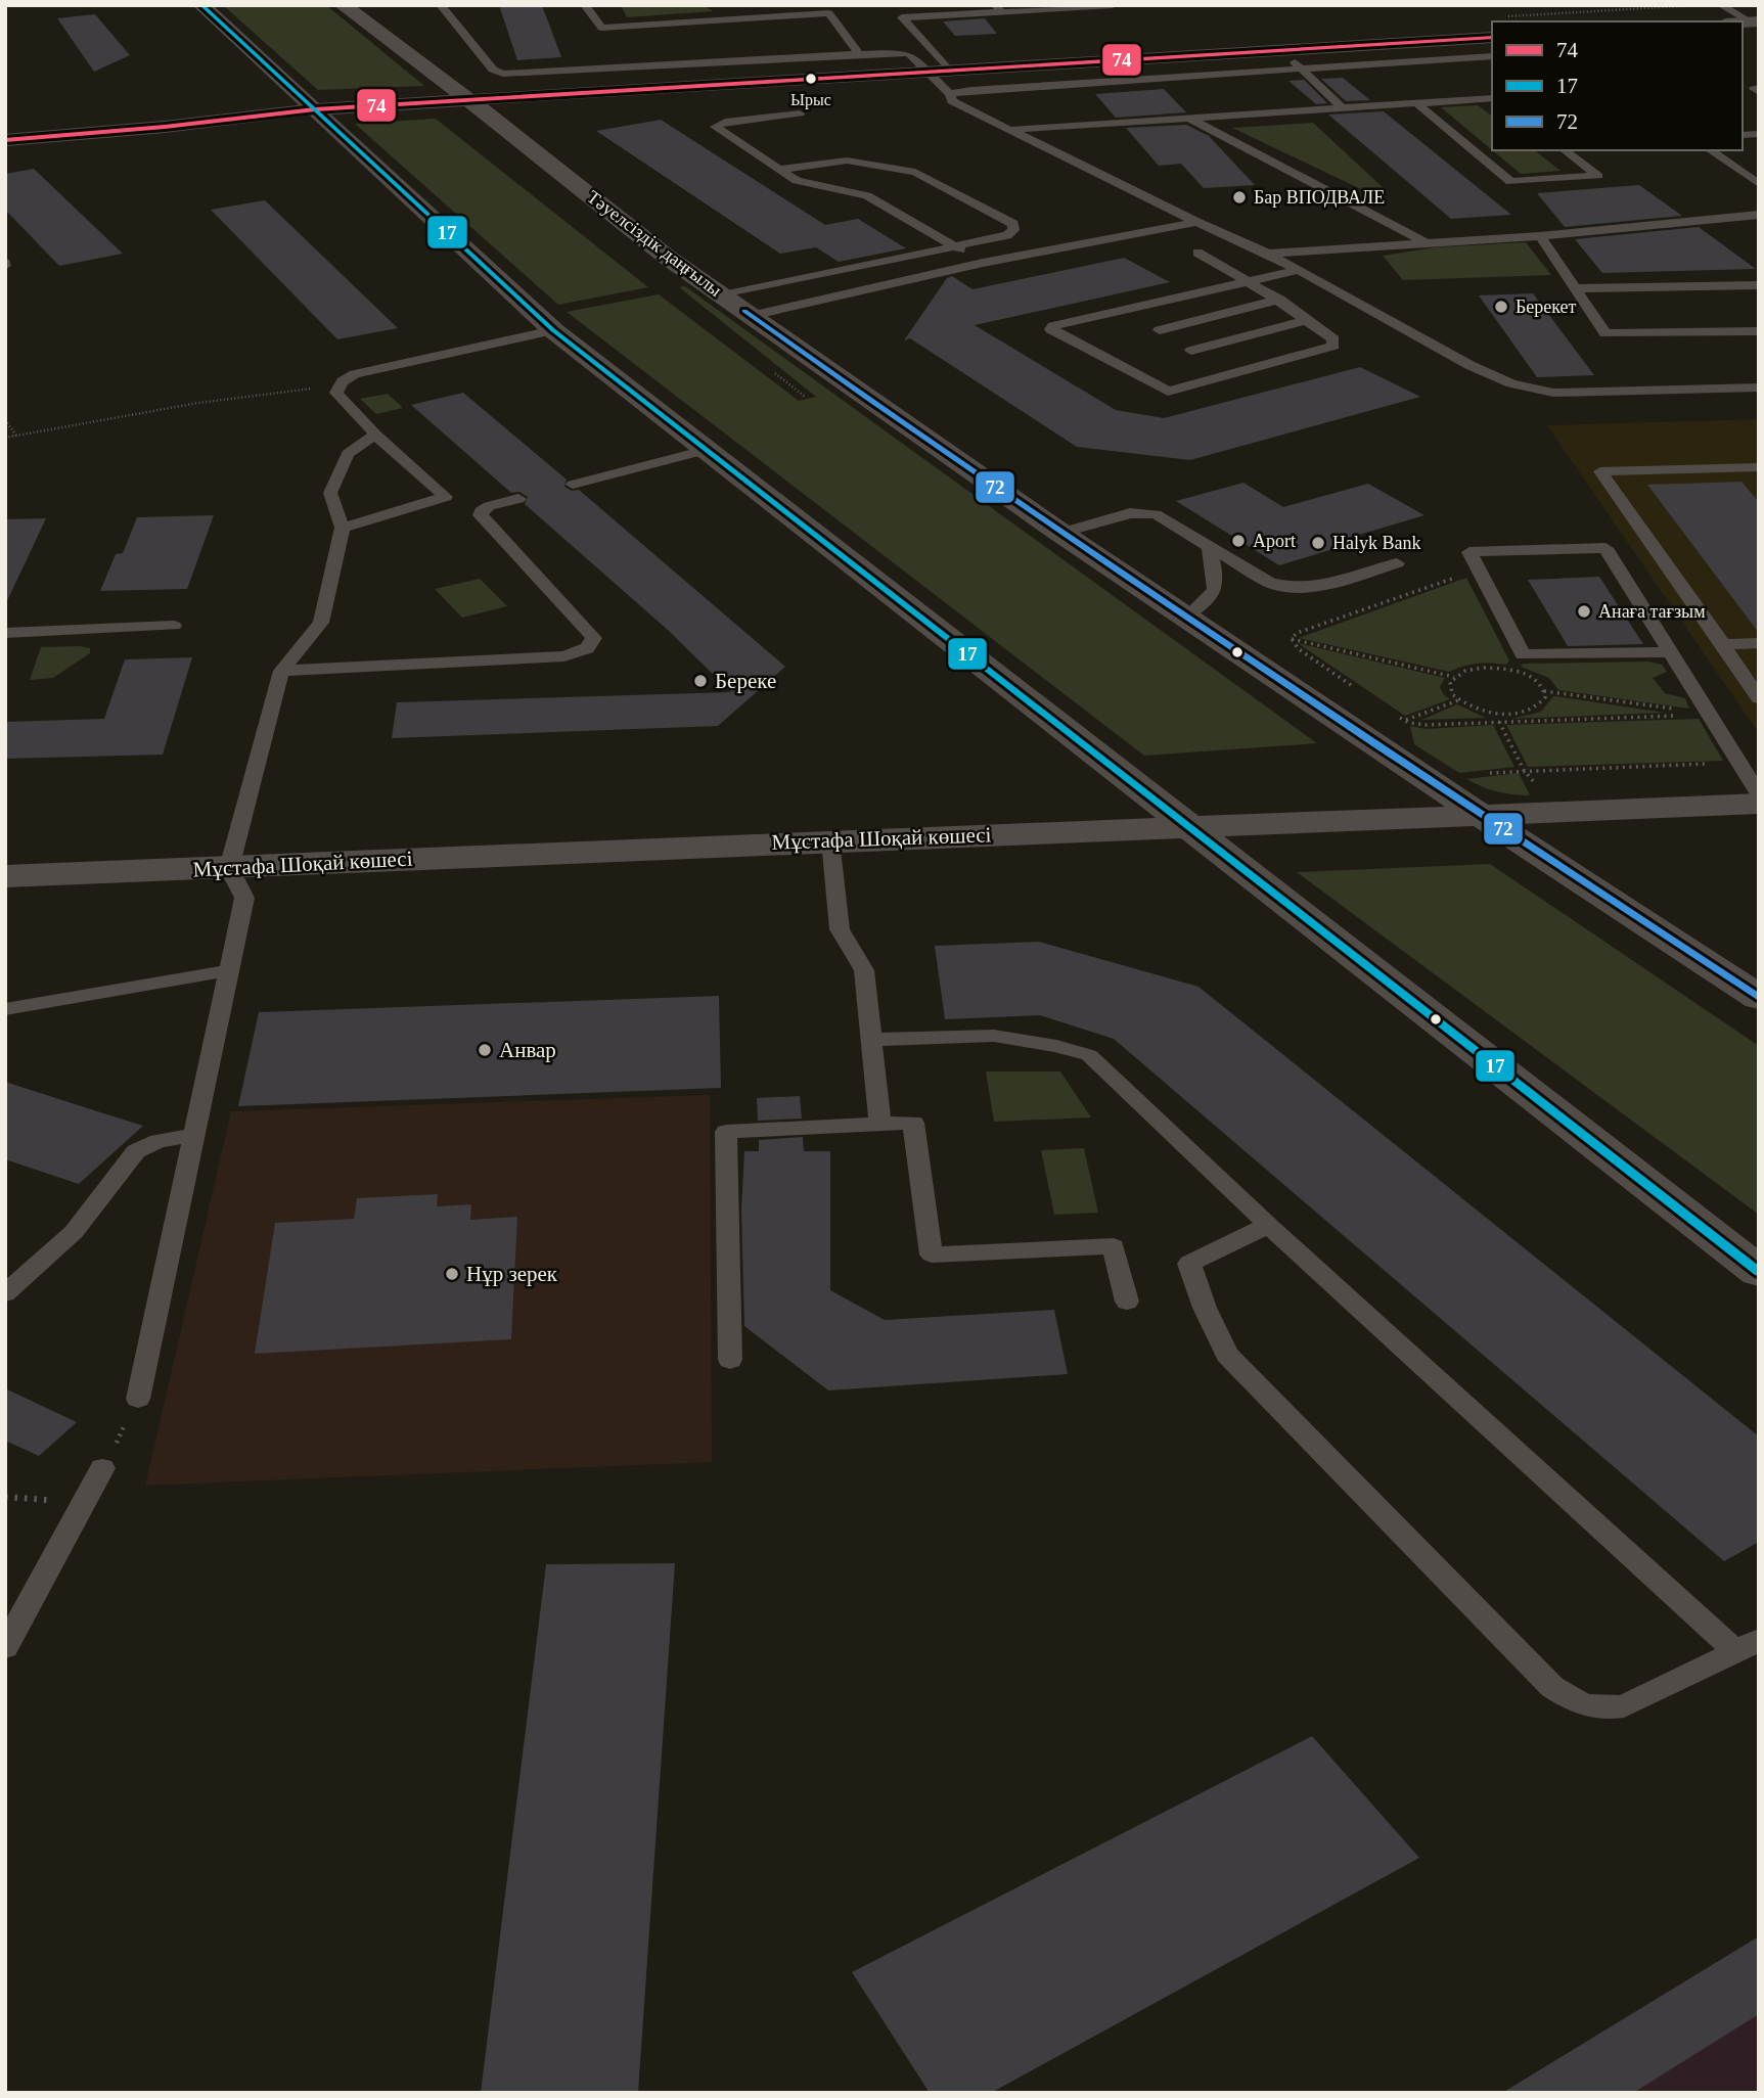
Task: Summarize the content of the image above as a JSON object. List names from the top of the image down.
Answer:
{
  "streets": {
    "street": ["Тәуелсіздік даңғылы", "Мұстафа Шоқай көшесі"]
  },
  "crossings": [
    ["Тәуелсіздік даңғылы", "Мұстафа Шоқай көшесі"]
  ],
  "places": [
    "Ырыс",
    "Бар ВПОДВАЛЕ",
    "Берекет",
    "Aport",
    "Halyk Bank",
    "Анаға тағзым",
    "Береке",
    "Анвар",
    "Нұр зерек"
  ],
  "lines": ["transit line 17", "transit line 74", "transit line 72"],
  "legend": ["74", "17", "72"]
}
